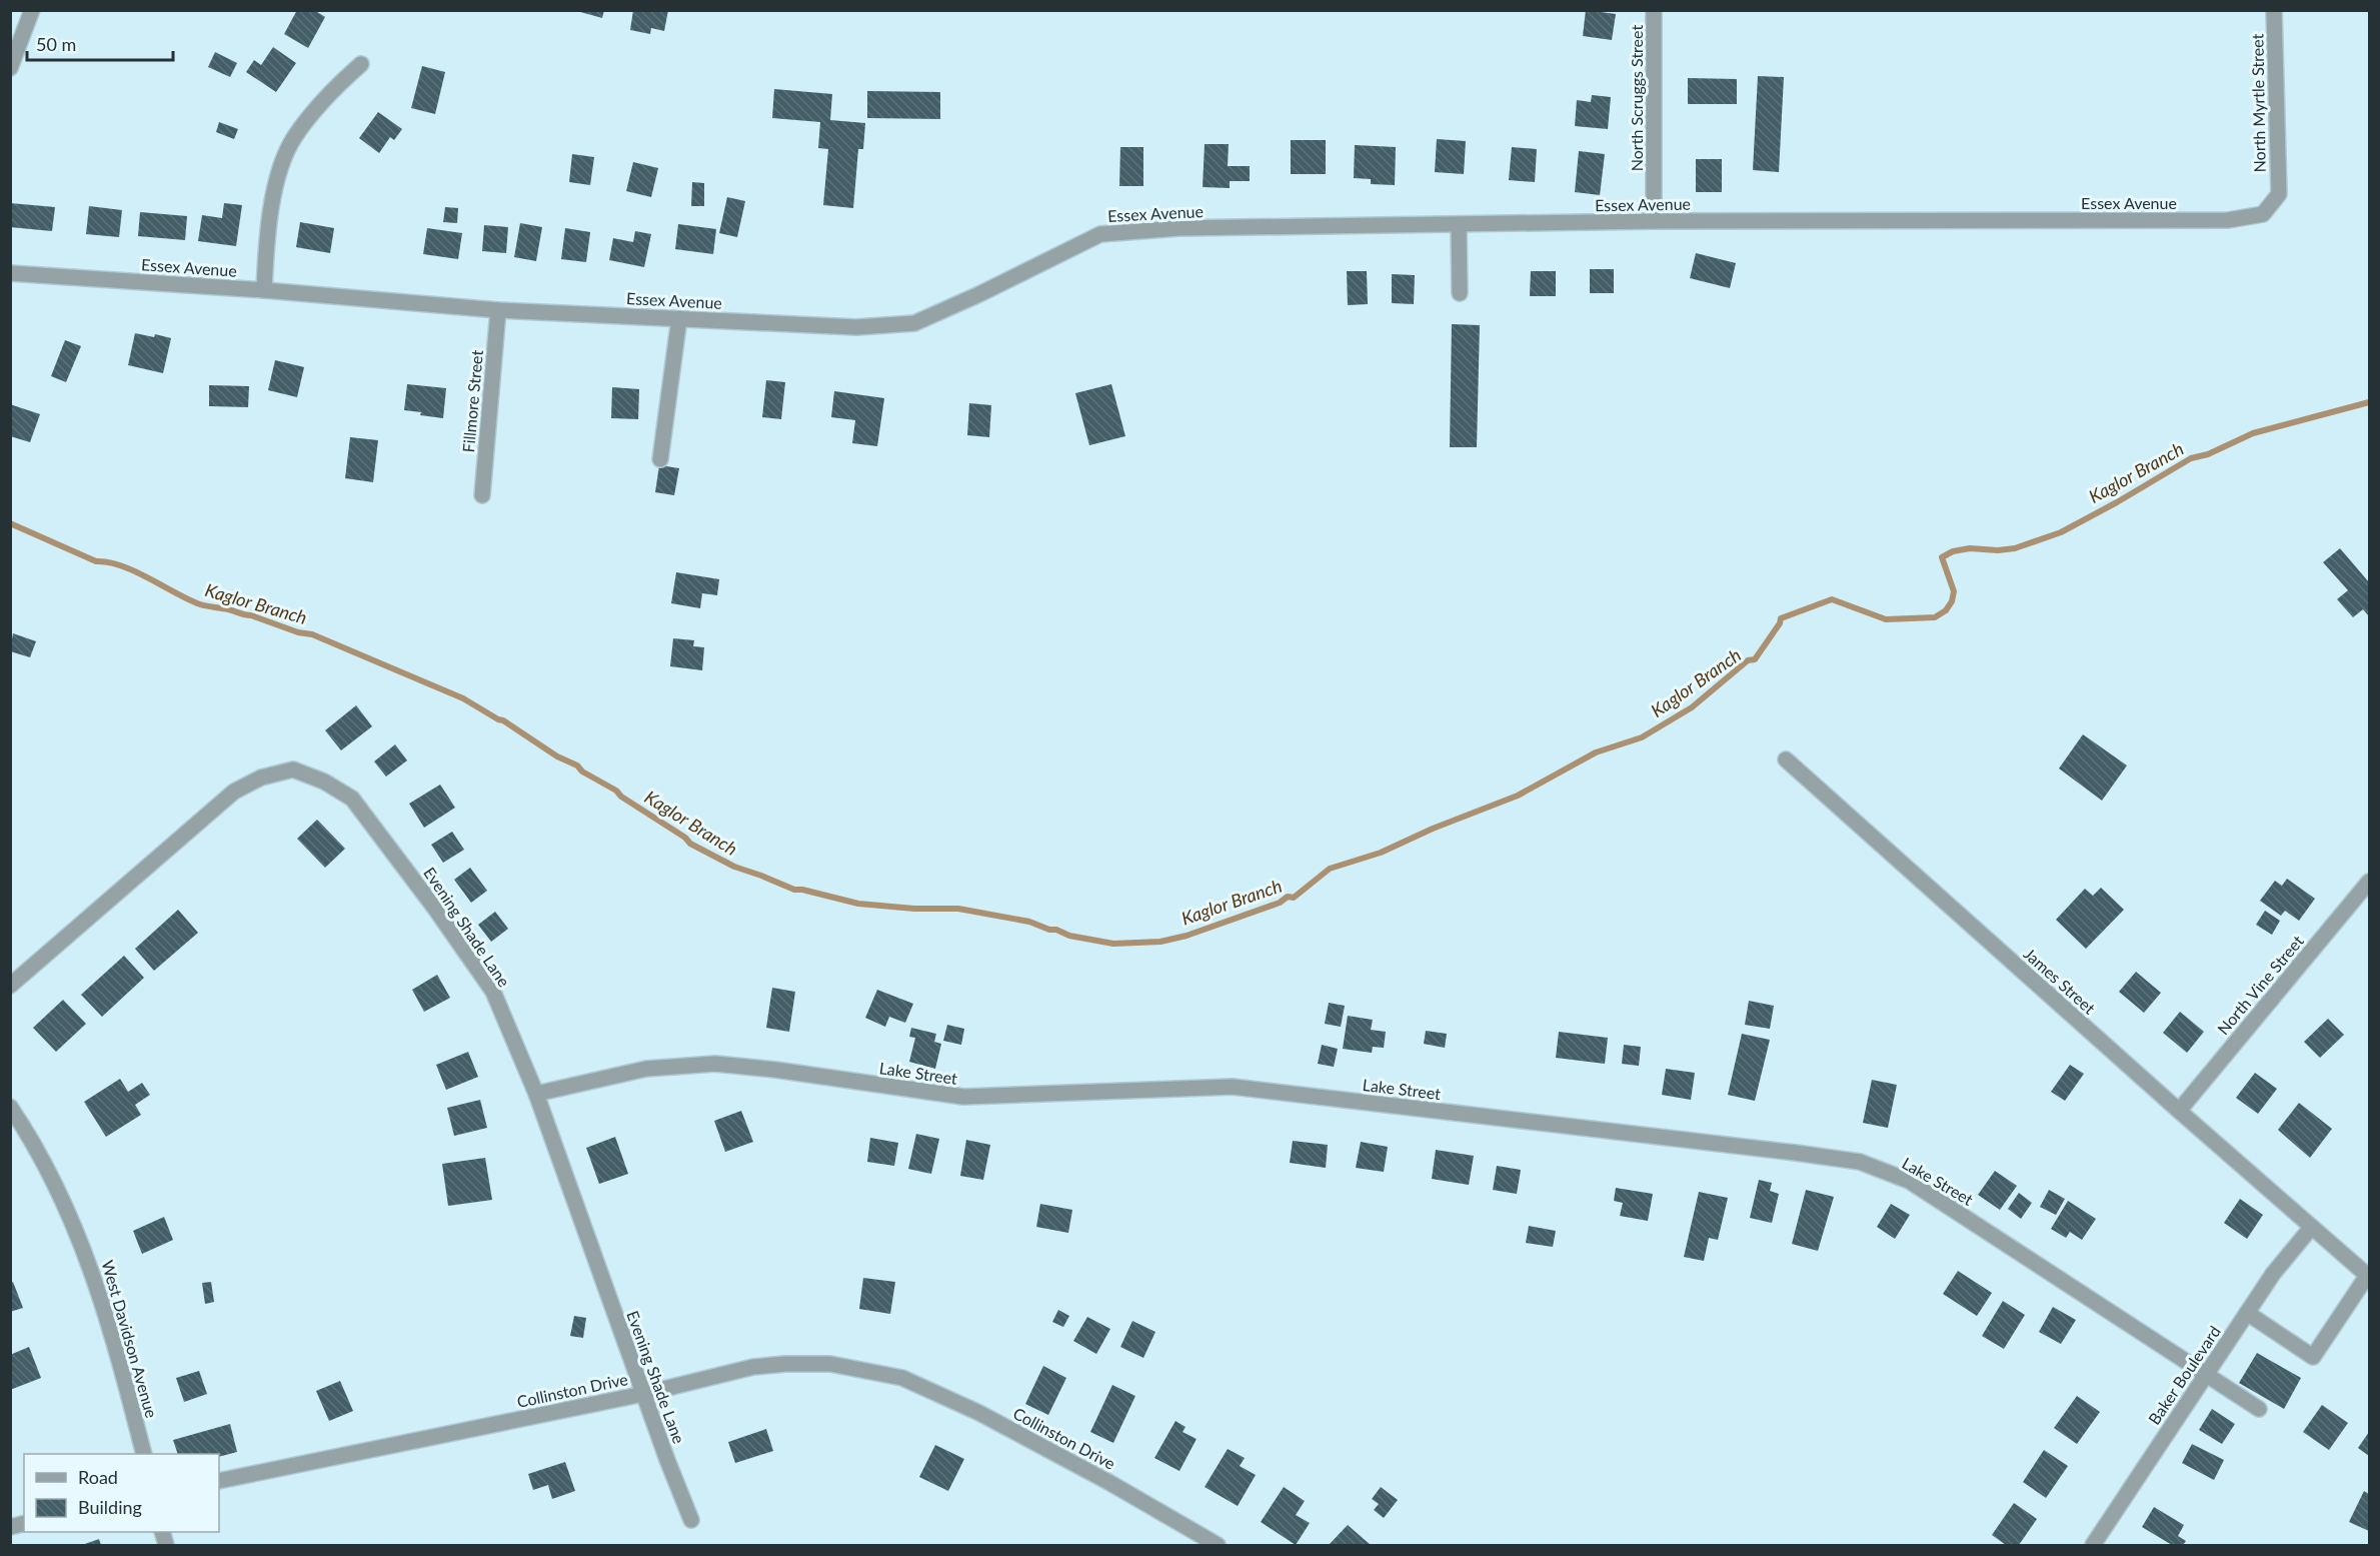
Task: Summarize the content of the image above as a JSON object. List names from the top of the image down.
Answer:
{
  "streets": {
    "street": [
      "North Scruggs Street",
      "North Myrtle Street",
      "Essex Avenue",
      "Fillmore Street",
      "Evening Shade Lane",
      "James Street",
      "North Vine Street",
      "Lake Street",
      "West Davidson Avenue",
      "Baker Boulevard",
      "Collinston Drive"
    ]
  },
  "crossings": [
    ["North Scruggs Street", "Essex Avenue"],
    ["North Myrtle Street", "Essex Avenue"],
    ["Essex Avenue", "Fillmore Street"],
    ["Evening Shade Lane", "Lake Street"],
    ["Evening Shade Lane", "Collinston Drive"],
    ["James Street", "North Vine Street"],
    ["James Street", "Baker Boulevard"],
    ["Lake Street", "Baker Boulevard"]
  ],
  "water": ["Kaglor Branch"],
  "legend": ["Road", "Building"],
  "scale_bar": "50 m"
}
